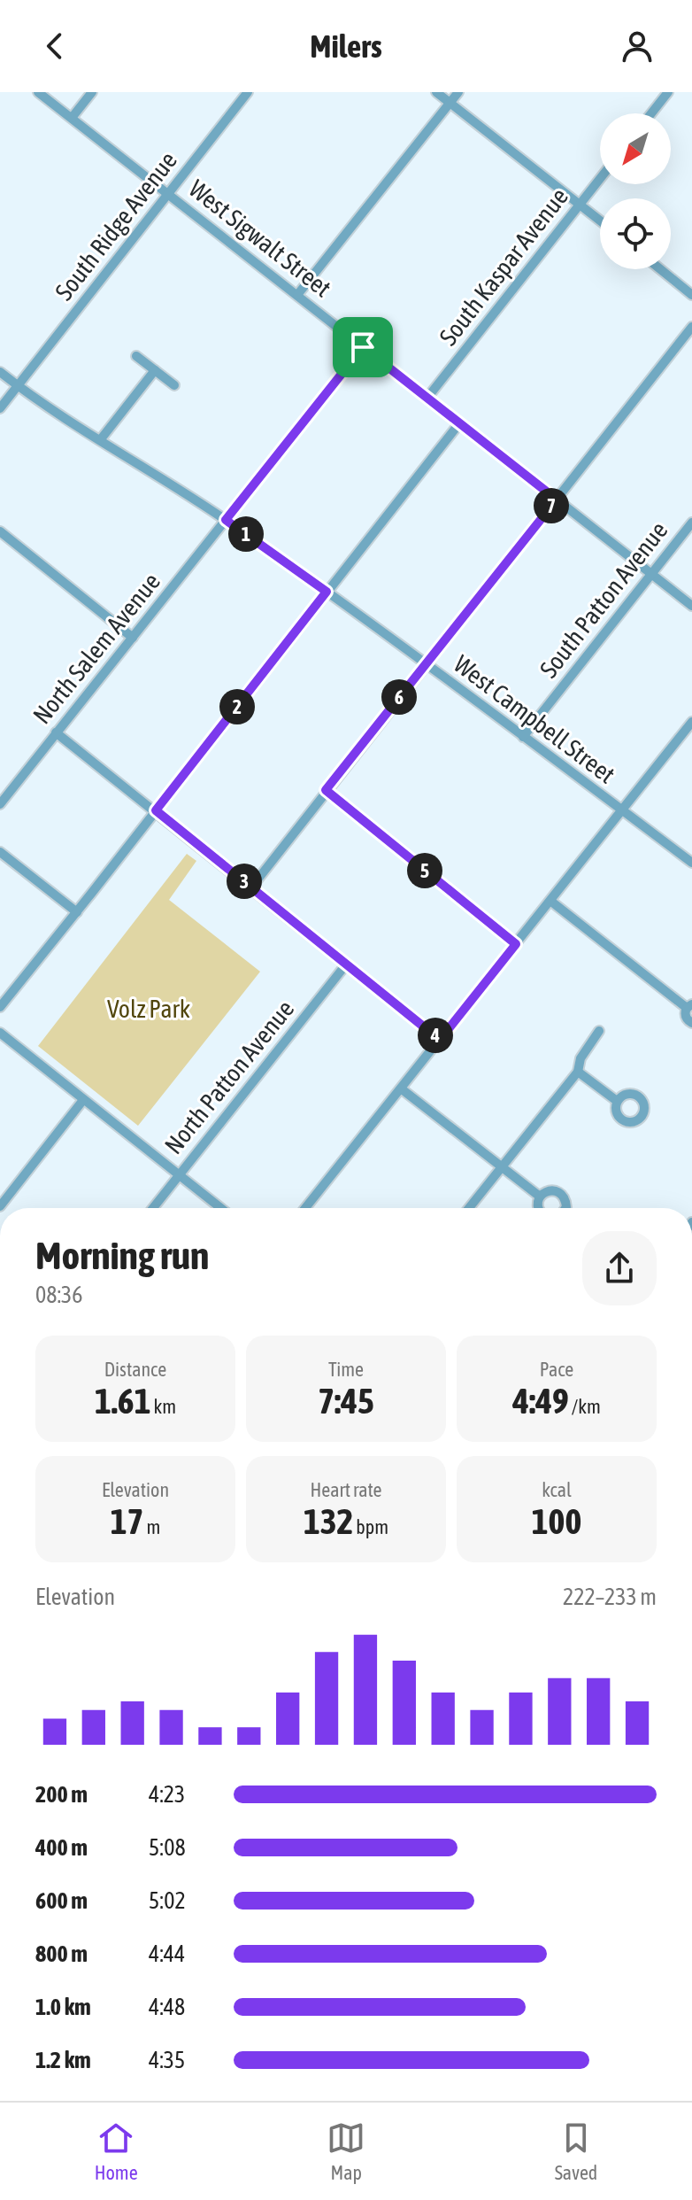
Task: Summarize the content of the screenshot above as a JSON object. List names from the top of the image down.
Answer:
{
  "streets": {
    "street": [
      "South Ridge Avenue",
      "West Sigwalt Street",
      "South Kaspar Avenue",
      "South Patton Avenue",
      "North Salem Avenue",
      "West Campbell Street",
      "North Patton Avenue"
    ]
  },
  "crossings": [
    ["South Ridge Avenue", "West Sigwalt Street"],
    ["South Ridge Avenue", "West Campbell Street"],
    ["West Sigwalt Street", "South Kaspar Avenue"],
    ["West Sigwalt Street", "South Patton Avenue"],
    ["West Sigwalt Street", "North Salem Avenue"],
    ["South Patton Avenue", "West Campbell Street"],
    ["North Salem Avenue", "West Campbell Street"]
  ],
  "parks": ["Volz Park"],
  "north": "bottom left",
  "page": {
    "header": "Milers",
    "pins": [
      "7",
      "1",
      "6",
      "2",
      "5",
      "3",
      "4"
    ],
    "heading": ["Morning run", "08:36"],
    "stats": [
      ["Distance", "1.61 km"],
      ["Time", "7:45"],
      ["Pace", "4:49 /km"],
      ["Elevation", "17 m"],
      ["Heart rate", "132 bpm"],
      ["kcal", "100"]
    ],
    "chart": ["Elevation", "222–233 m"],
    "list": [
      {
        "name": "200 m",
        "note": "4:23"
      },
      {
        "name": "400 m",
        "note": "5:08"
      },
      {
        "name": "600 m",
        "note": "5:02"
      },
      {
        "name": "800 m",
        "note": "4:44"
      },
      {
        "name": "1.0 km",
        "note": "4:48"
      },
      {
        "name": "1.2 km",
        "note": "4:35"
      }
    ],
    "tabs": ["Home", "Map", "Saved"]
  }
}
